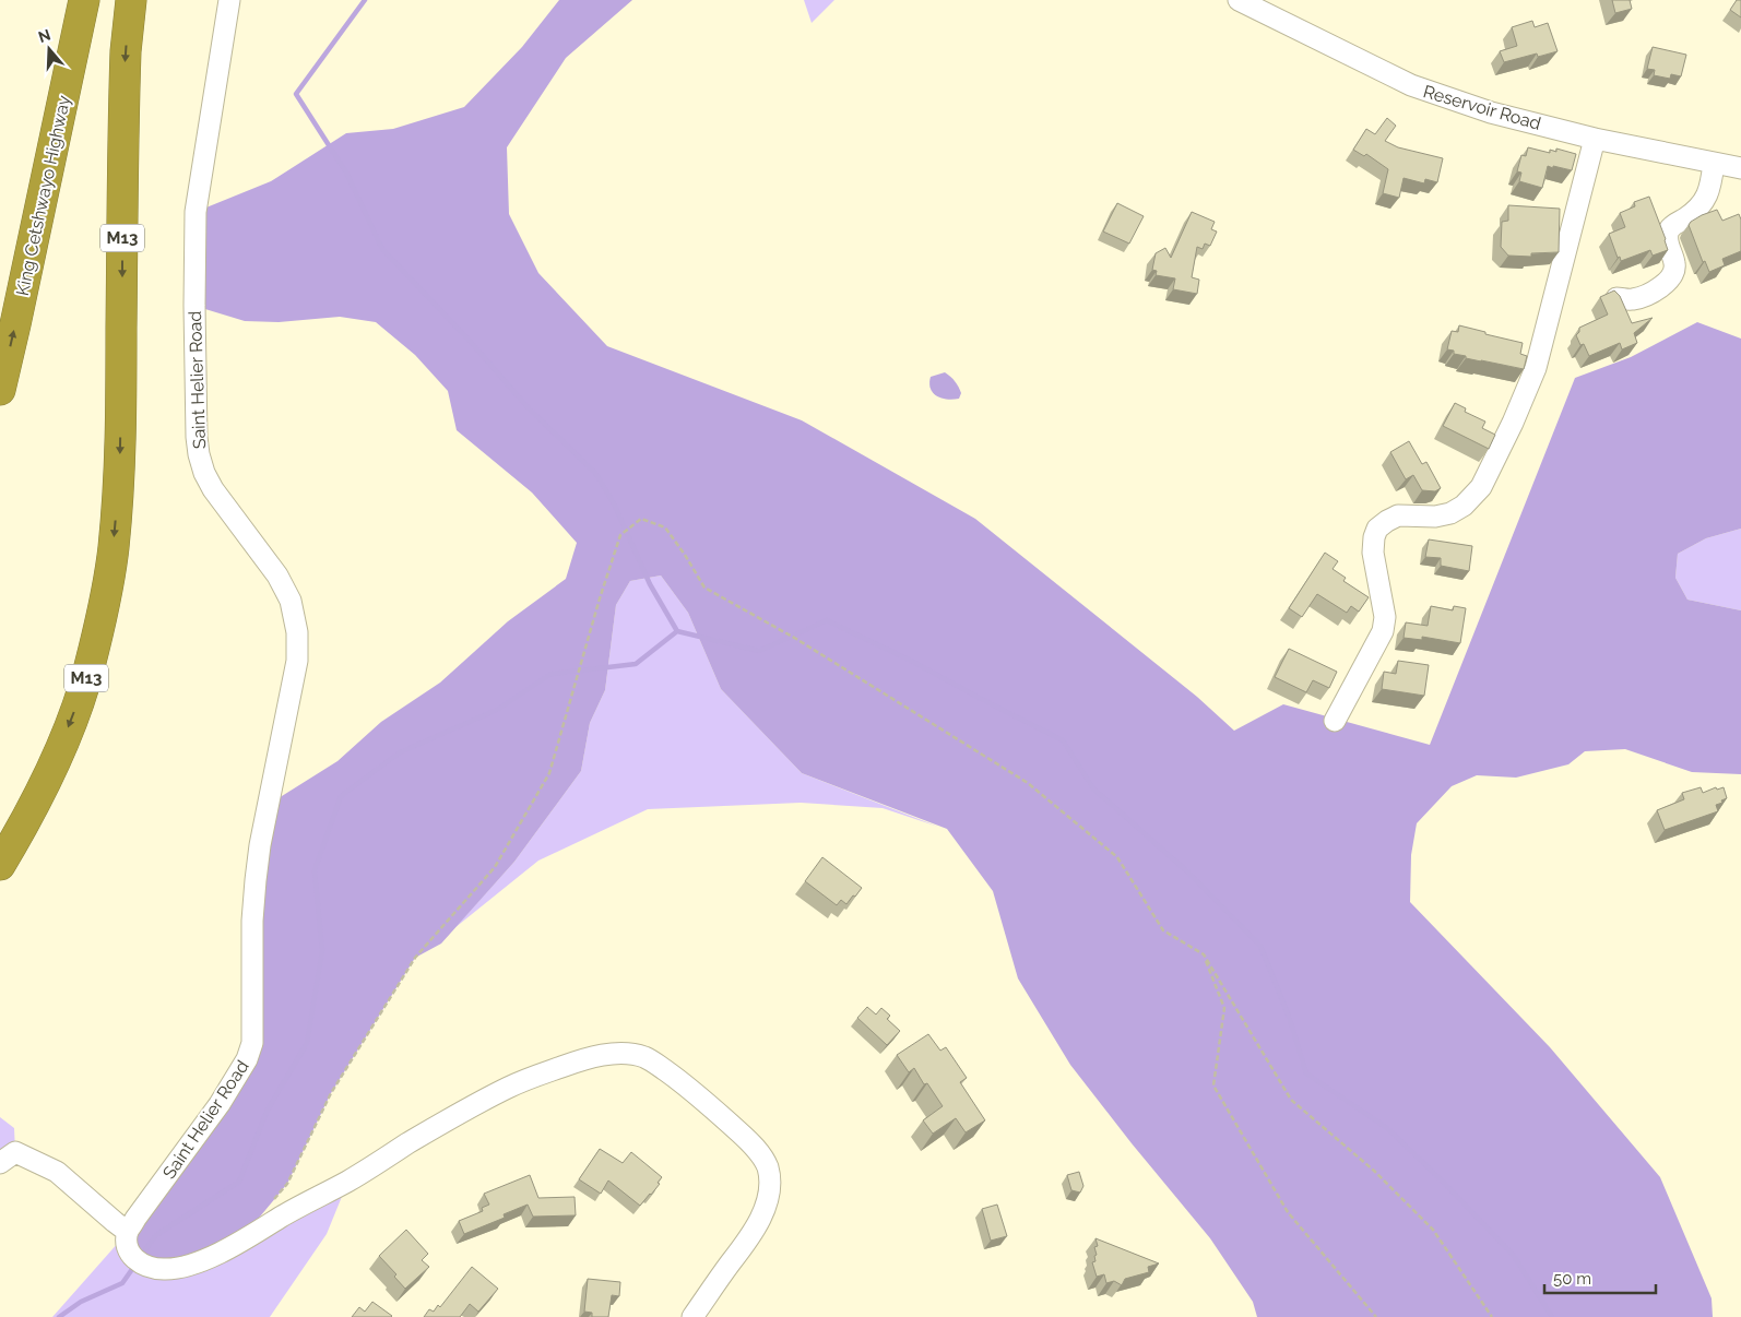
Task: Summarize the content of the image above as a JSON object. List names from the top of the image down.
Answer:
{
  "streets": {
    "highway": ["King Cetshwayo Highway", "M13"],
    "street": ["Reservoir Road", "Saint Helier Road"]
  },
  "scale_bar": "50 m",
  "north": "top"
}
